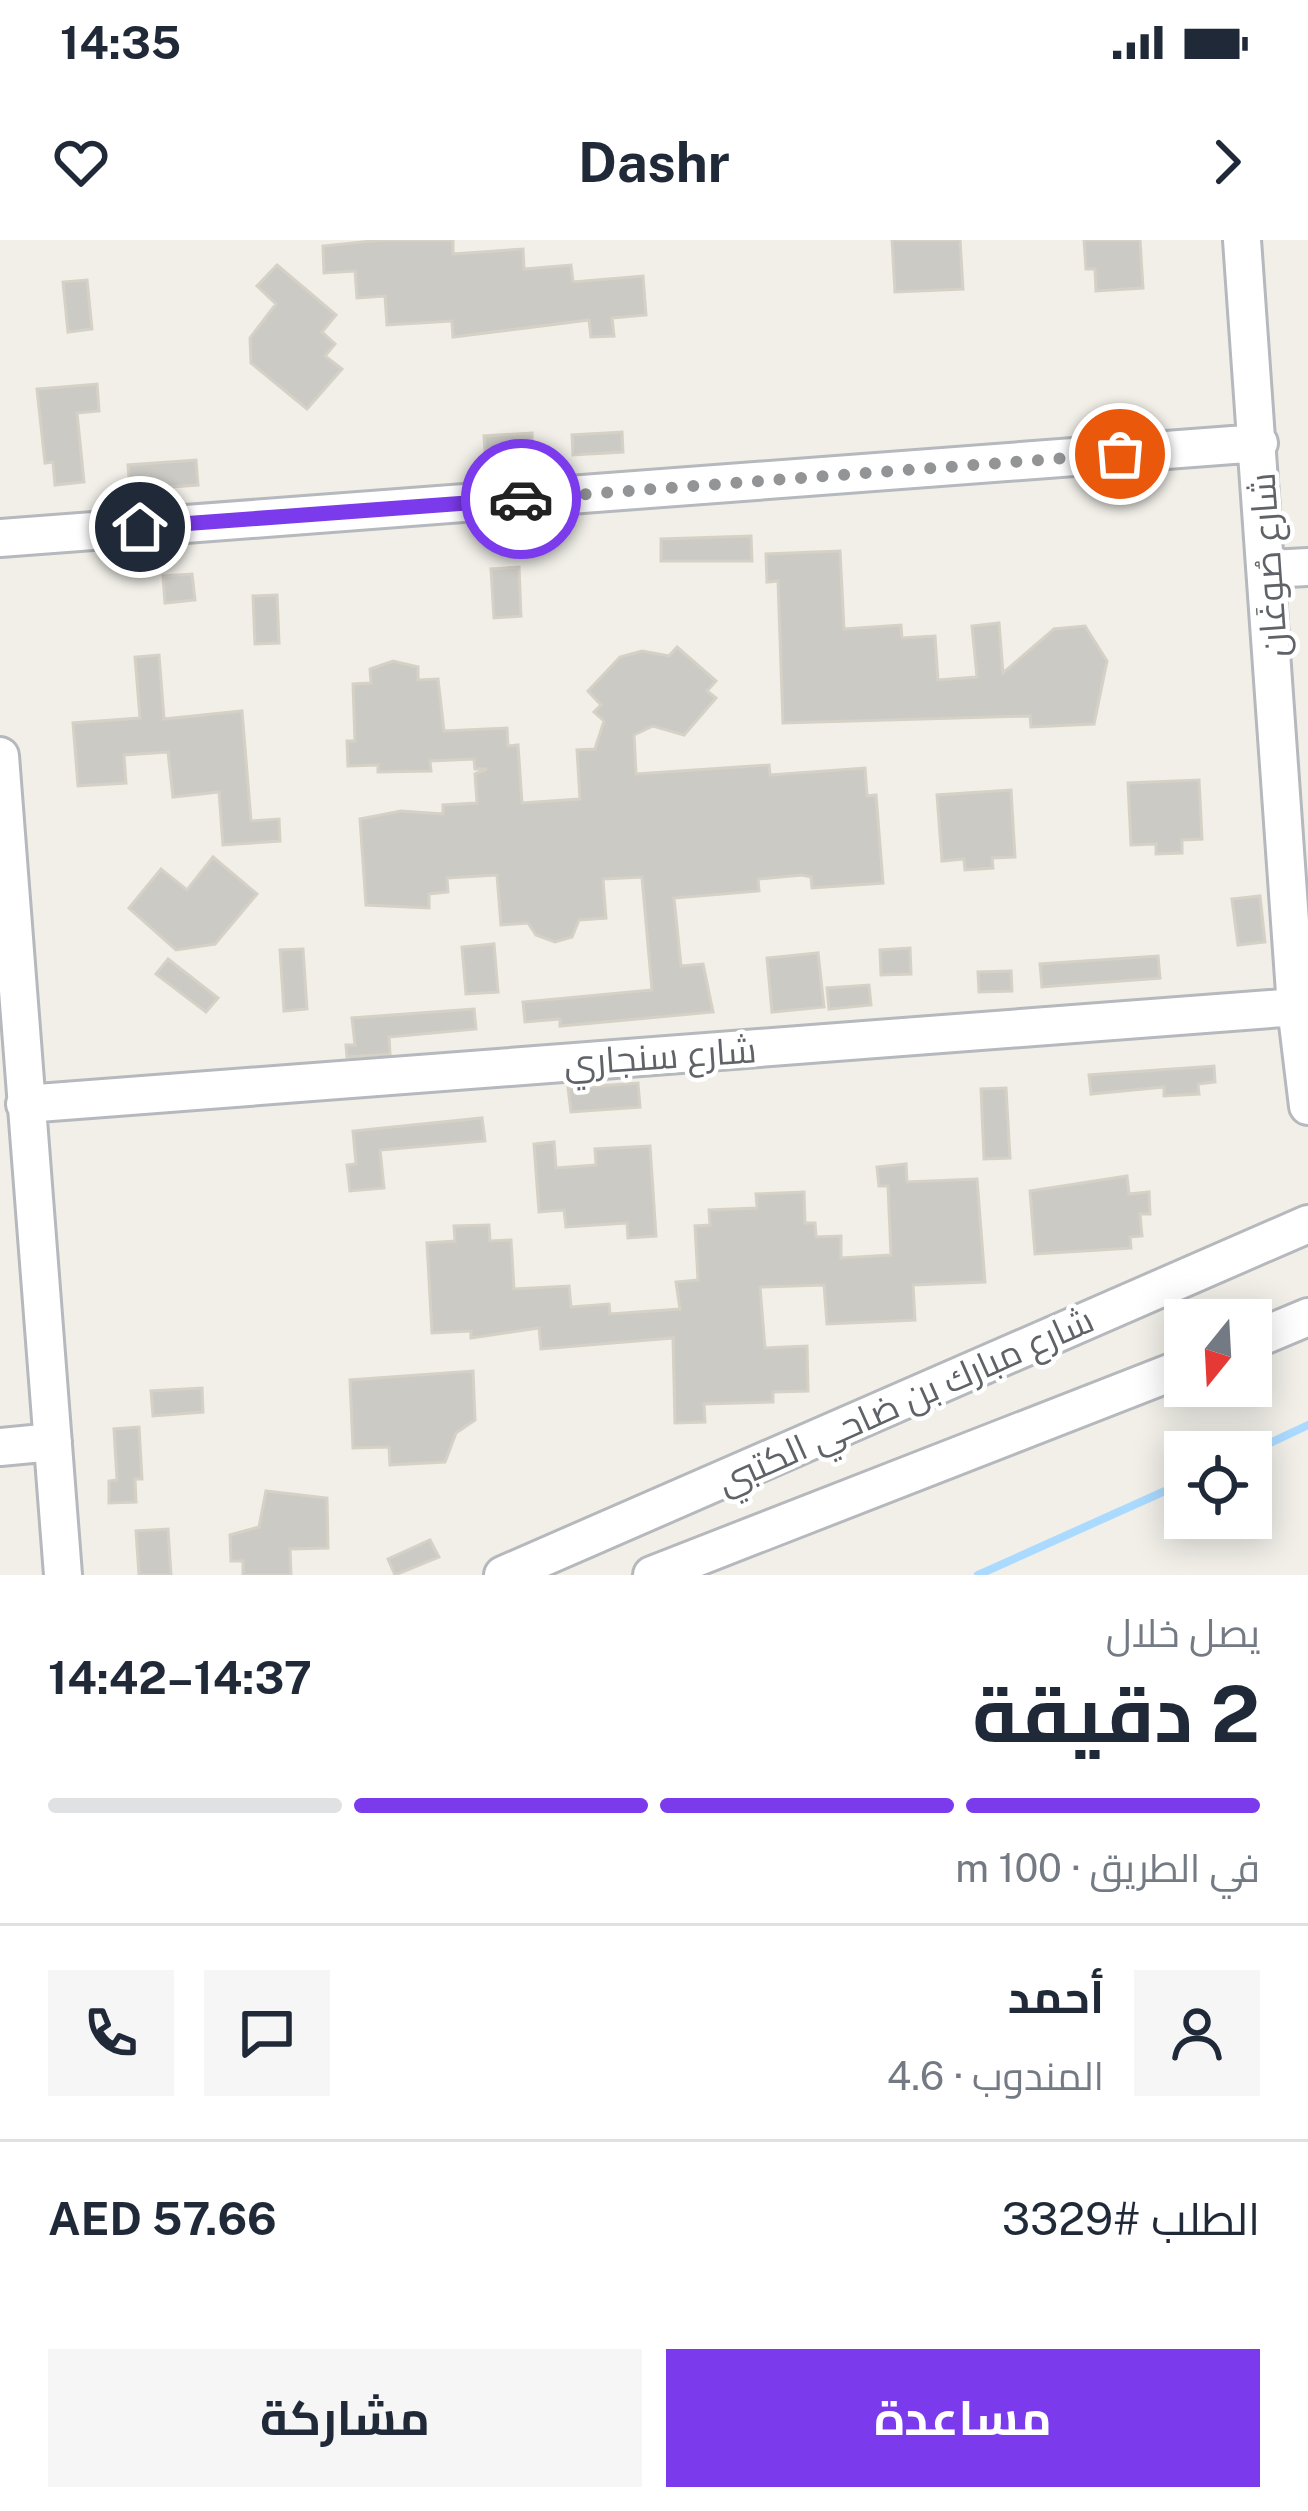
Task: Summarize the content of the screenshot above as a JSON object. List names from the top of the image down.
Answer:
{
  "streets": {
    "street": ["شارع صُوغَان", "شارع سنجاري", "شارع مبارك بن ضاحي الكتبي"]
  },
  "crossings": [
    ["شارع صُوغَان", "شارع سنجاري"]
  ],
  "north": "bottom",
  "page": {
    "status": "14:35",
    "header": "Dashr",
    "heading": ["2 دقيقة", "يصل خلال", "14:37–14:42"],
    "panel": [
      "أحمد",
      "المندوب · 4.6",
      "الطلب #3329",
      "AED 57.66"
    ],
    "bar": "في الطريق · 100 m",
    "buttons": ["مساعدة", "مشاركة"]
  }
}
